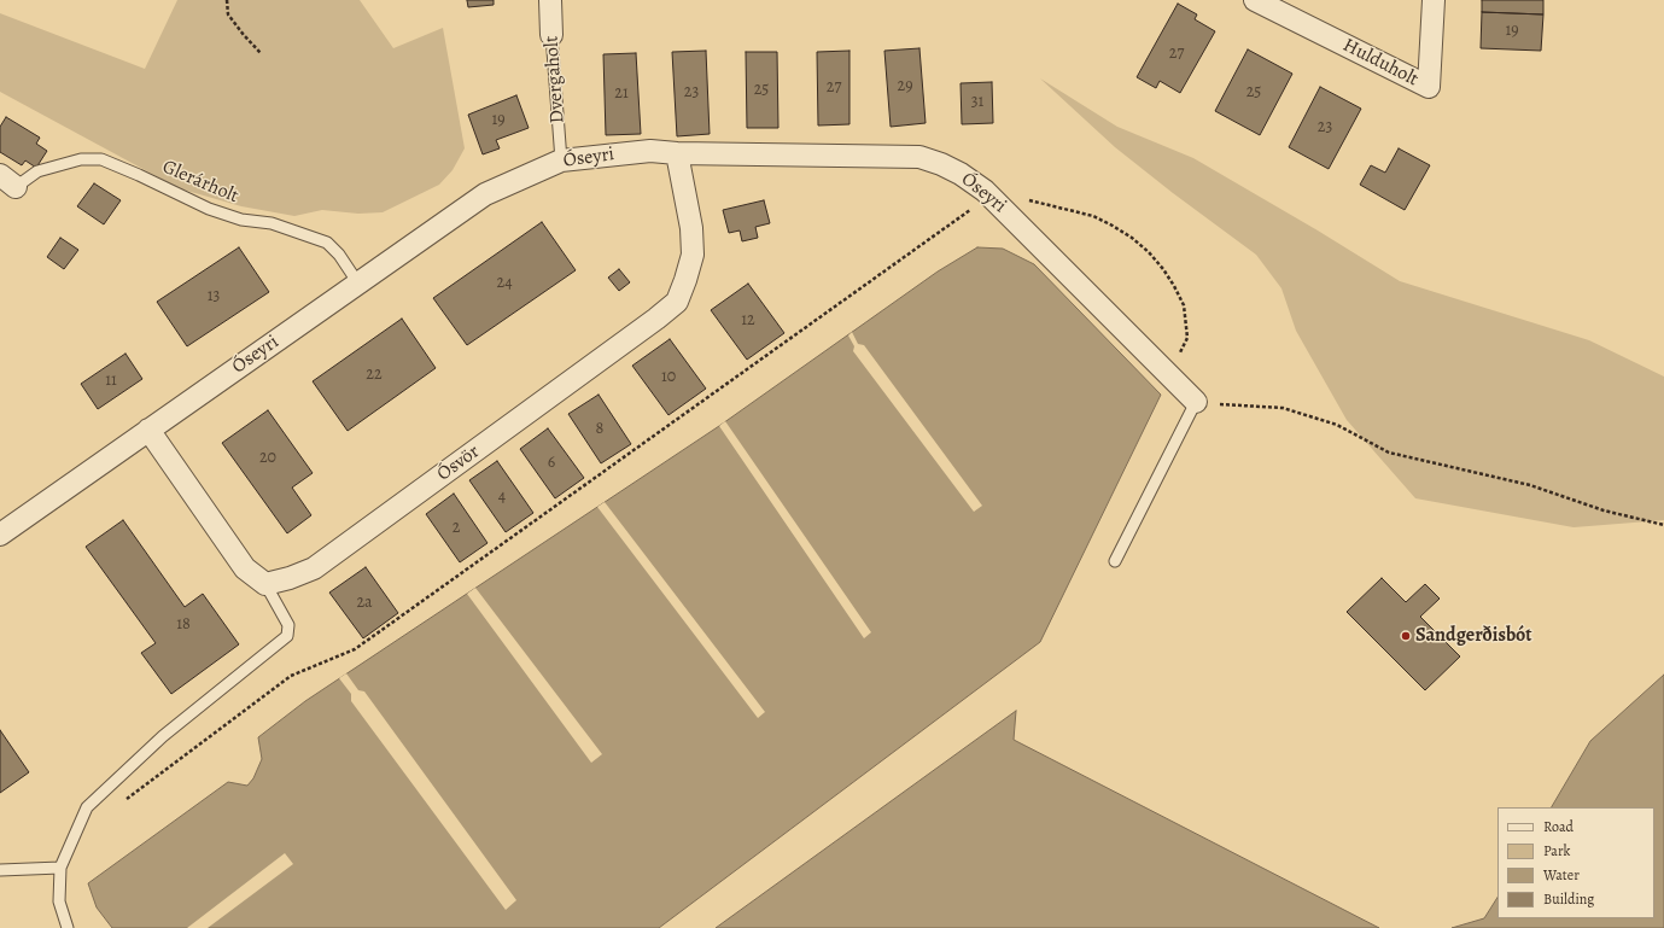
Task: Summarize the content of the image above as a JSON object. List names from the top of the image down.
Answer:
{
  "streets": {
    "street": [
      "Hulduholt",
      "Dvergaholt",
      "Óseyri",
      "Ósvör"
    ],
    "lane": ["Glerárholt"]
  },
  "crossings": [
    ["Dvergaholt", "Óseyri"],
    ["Óseyri", "Glerárholt"],
    ["Óseyri", "Ósvör"]
  ],
  "places": ["Sandgerðisbót"],
  "house_numbers": [
    "19",
    "27",
    "29",
    "27",
    "25",
    "23",
    "25",
    "21",
    "31",
    "19",
    "23",
    "24",
    "13",
    "12",
    "22",
    "10",
    "11",
    "8",
    "20",
    "6",
    "4",
    "2",
    "2a",
    "18"
  ],
  "legend": [
    "Road",
    "Park",
    "Water",
    "Building"
  ]
}
